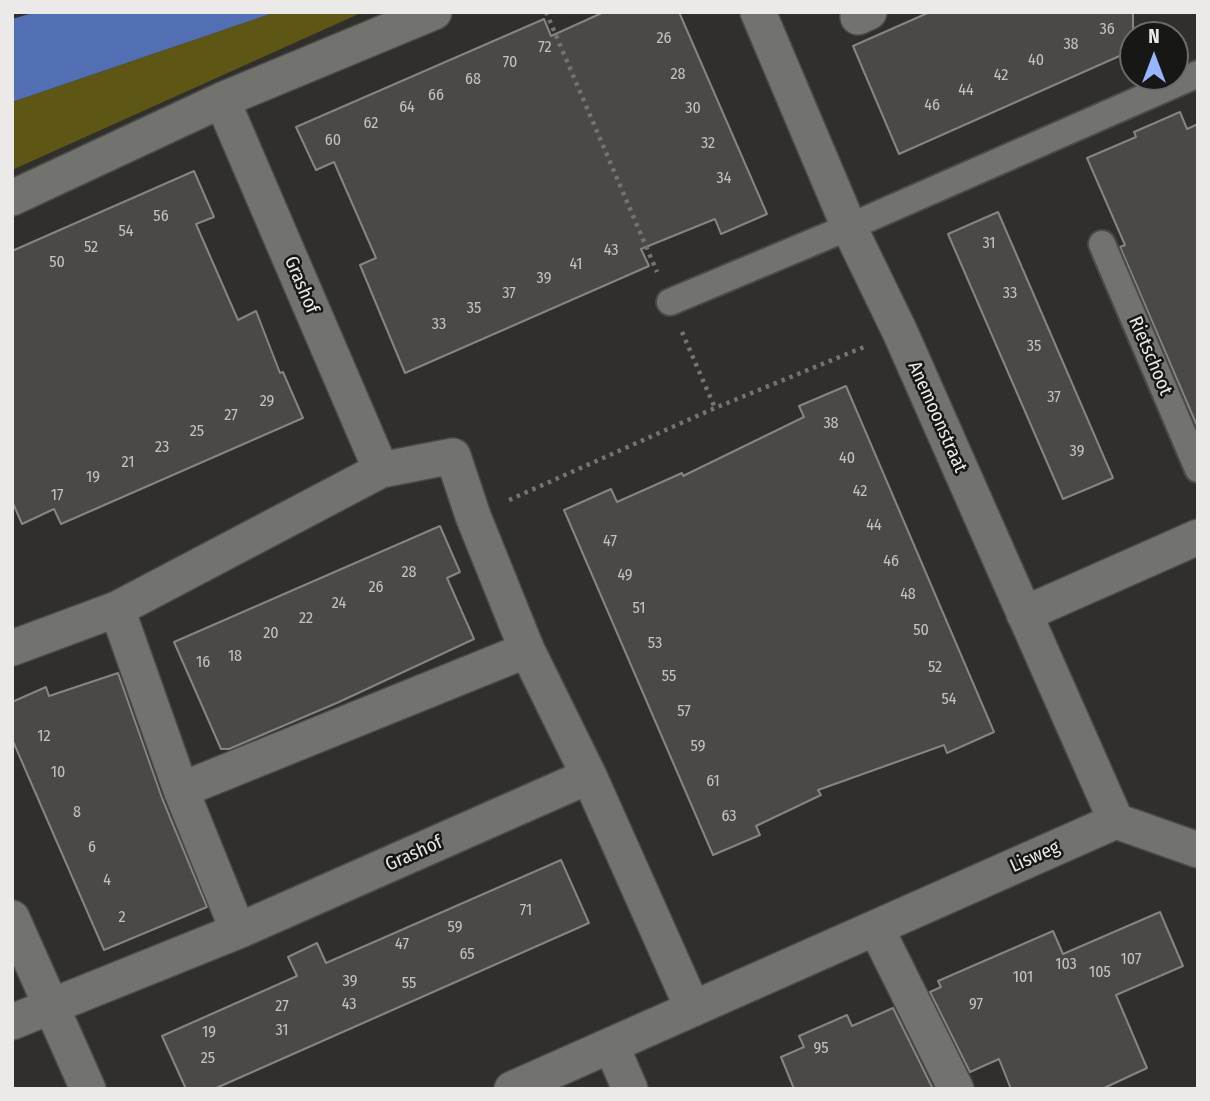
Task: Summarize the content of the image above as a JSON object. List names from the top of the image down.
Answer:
{
  "streets": {
    "street": [
      "Grashof",
      "Rietschoot",
      "Anemoonstraat",
      "Lisweg"
    ]
  },
  "crossings": [
    ["Anemoonstraat", "Lisweg"]
  ],
  "house_numbers": [
    "36",
    "26",
    "38",
    "72",
    "40",
    "70",
    "28",
    "42",
    "68",
    "44",
    "66",
    "46",
    "64",
    "30",
    "62",
    "60",
    "32",
    "34",
    "56",
    "54",
    "31",
    "52",
    "43",
    "50",
    "41",
    "39",
    "37",
    "33",
    "35",
    "33",
    "35",
    "37",
    "29",
    "27",
    "38",
    "25",
    "23",
    "39",
    "40",
    "21",
    "19",
    "42",
    "17",
    "44",
    "47",
    "46",
    "28",
    "49",
    "26",
    "48",
    "24",
    "51",
    "22",
    "50",
    "20",
    "53",
    "18",
    "16",
    "52",
    "55",
    "54",
    "57",
    "12",
    "59",
    "10",
    "61",
    "8",
    "63",
    "6",
    "4",
    "71",
    "2",
    "59",
    "47",
    "65",
    "107",
    "103",
    "105",
    "101",
    "39",
    "55",
    "43",
    "97",
    "27",
    "31",
    "19",
    "95",
    "25"
  ],
  "north": "top"
}
